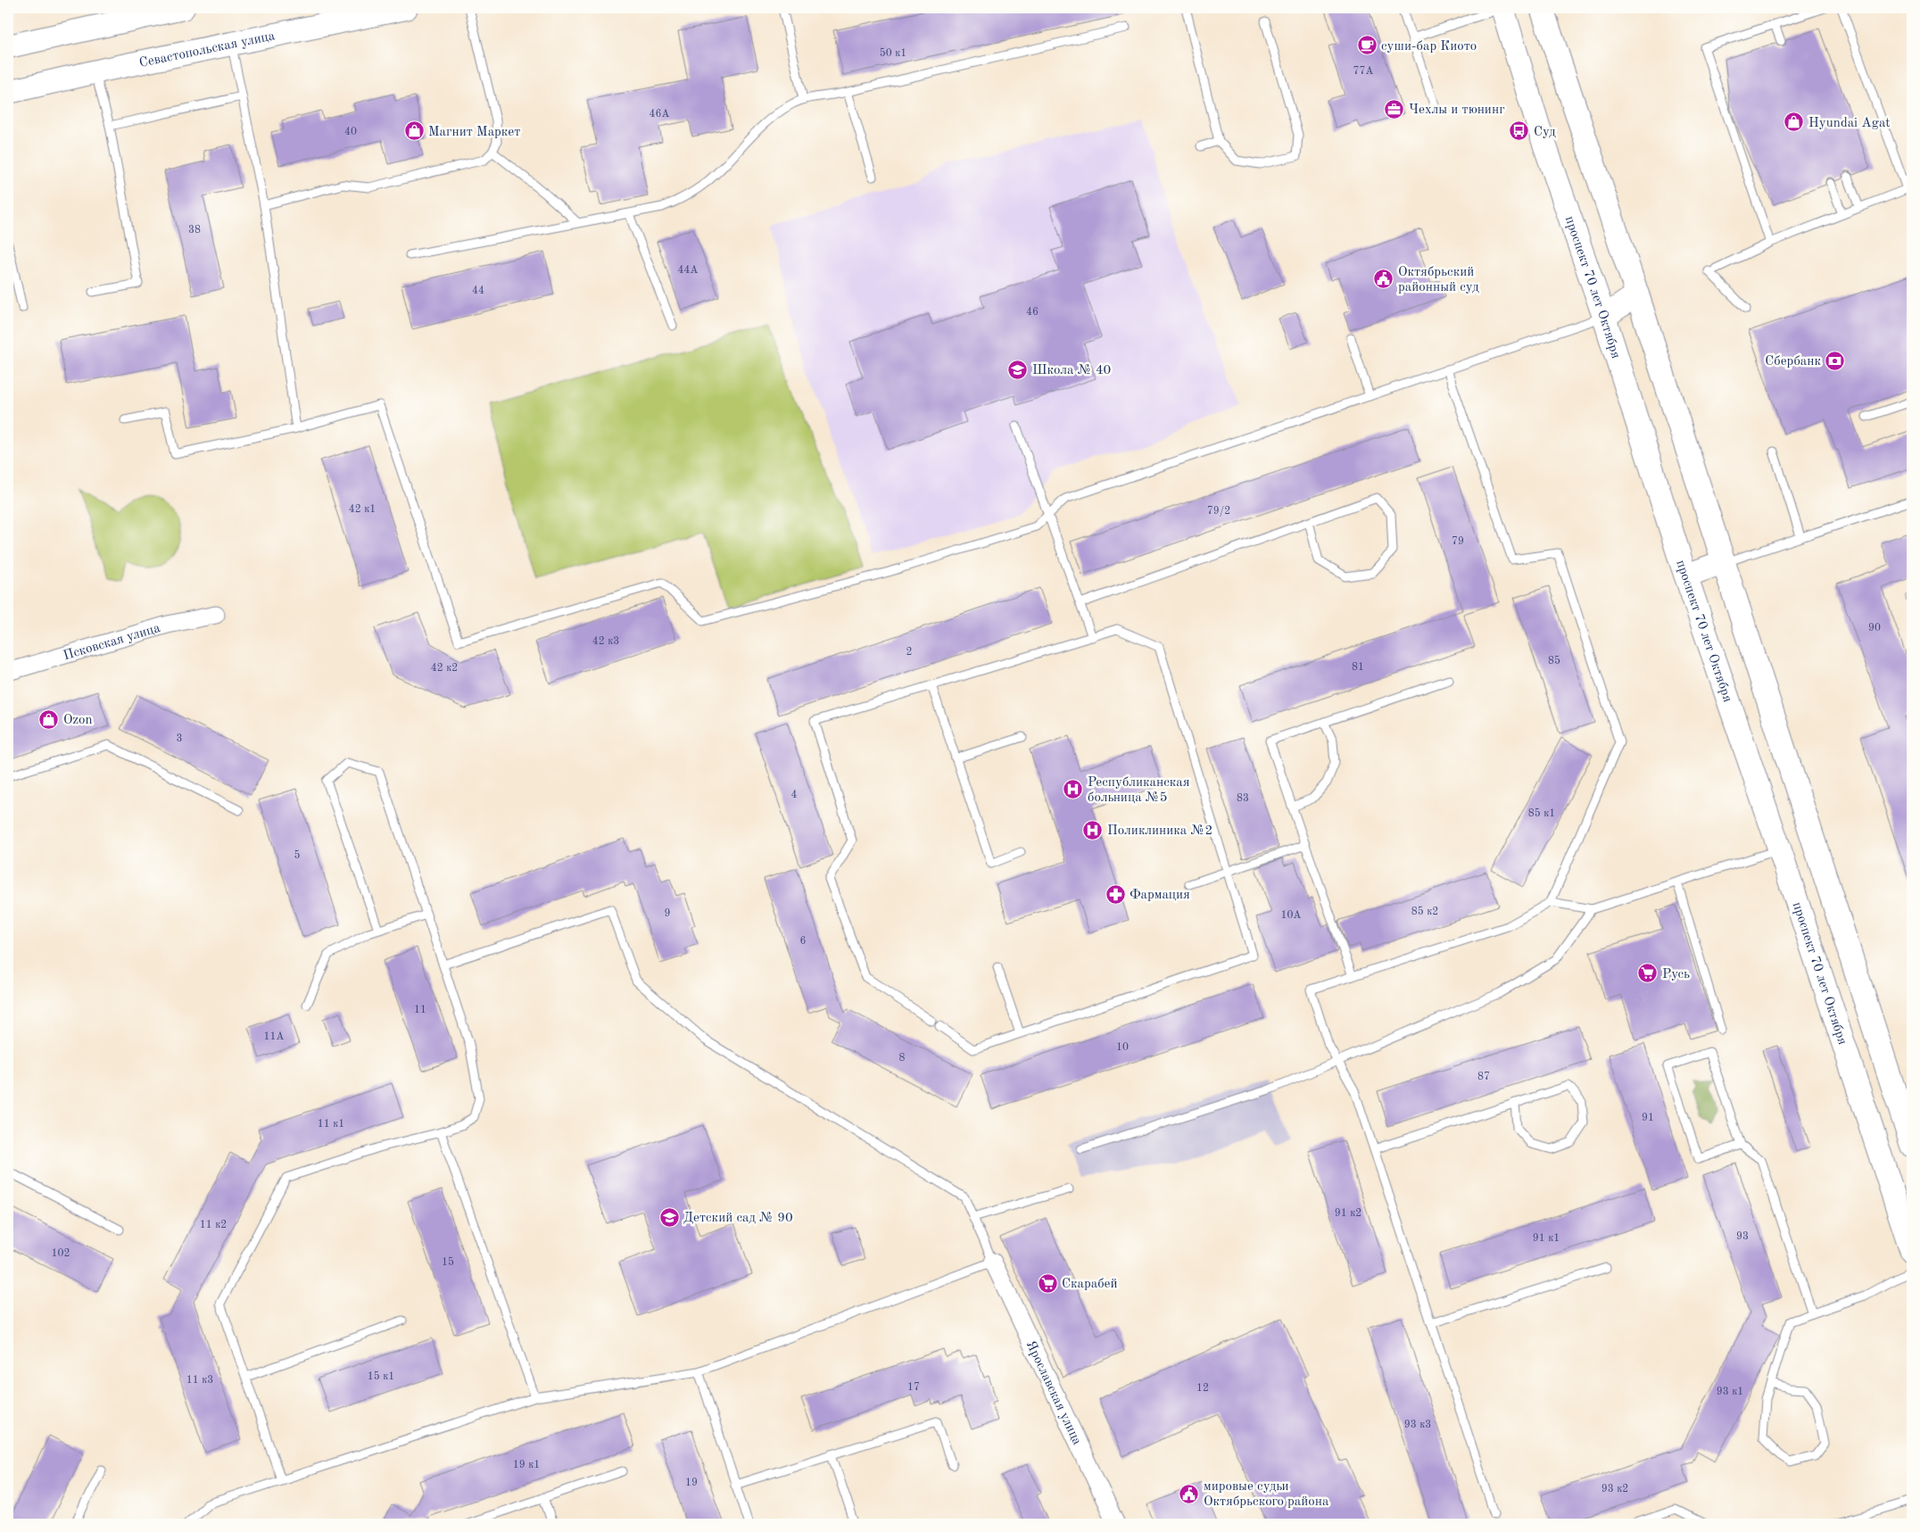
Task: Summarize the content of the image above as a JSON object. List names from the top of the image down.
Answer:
{
  "streets": {
    "main road": ["Севастопольская улица", "проспект 70 лет Октября"],
    "street": ["Псковская улица", "Ярославская улица"]
  },
  "places": {
    "cafe": ["суши-бар Киото"],
    "office": ["Чехлы и тюнинг"],
    "shop": ["Hyundai Agat", "Магнит Маркет", "Ozon"],
    "bus stop": ["Суд"],
    "public building": ["Октябрьский районный суд", "мировые судьи Октябрьского района"],
    "bank": ["Сбербанк"],
    "school or university": ["Школа № 40", "Детский сад № 90"],
    "hospital": ["Республиканская больница №5", "Поликлиника №2"],
    "pharmacy": ["Фармация"],
    "supermarket": ["Русь", "Скарабей"]
  },
  "house_numbers": [
    "50 к1",
    "77А",
    "46А",
    "40",
    "38",
    "44А",
    "44",
    "46",
    "42 к1",
    "79/2",
    "79",
    "90",
    "42 к3",
    "2",
    "85",
    "81",
    "42 к2",
    "3",
    "4",
    "83",
    "85 к1",
    "5",
    "85 к2",
    "9",
    "10А",
    "6",
    "11",
    "11А",
    "10",
    "8",
    "87",
    "91",
    "11 к1",
    "91 к2",
    "11 к2",
    "93",
    "91 к1",
    "102",
    "15",
    "15 к1",
    "11 к3",
    "17",
    "12",
    "93 к1",
    "93 к3",
    "19 к1",
    "19",
    "93 к2"
  ]
}
